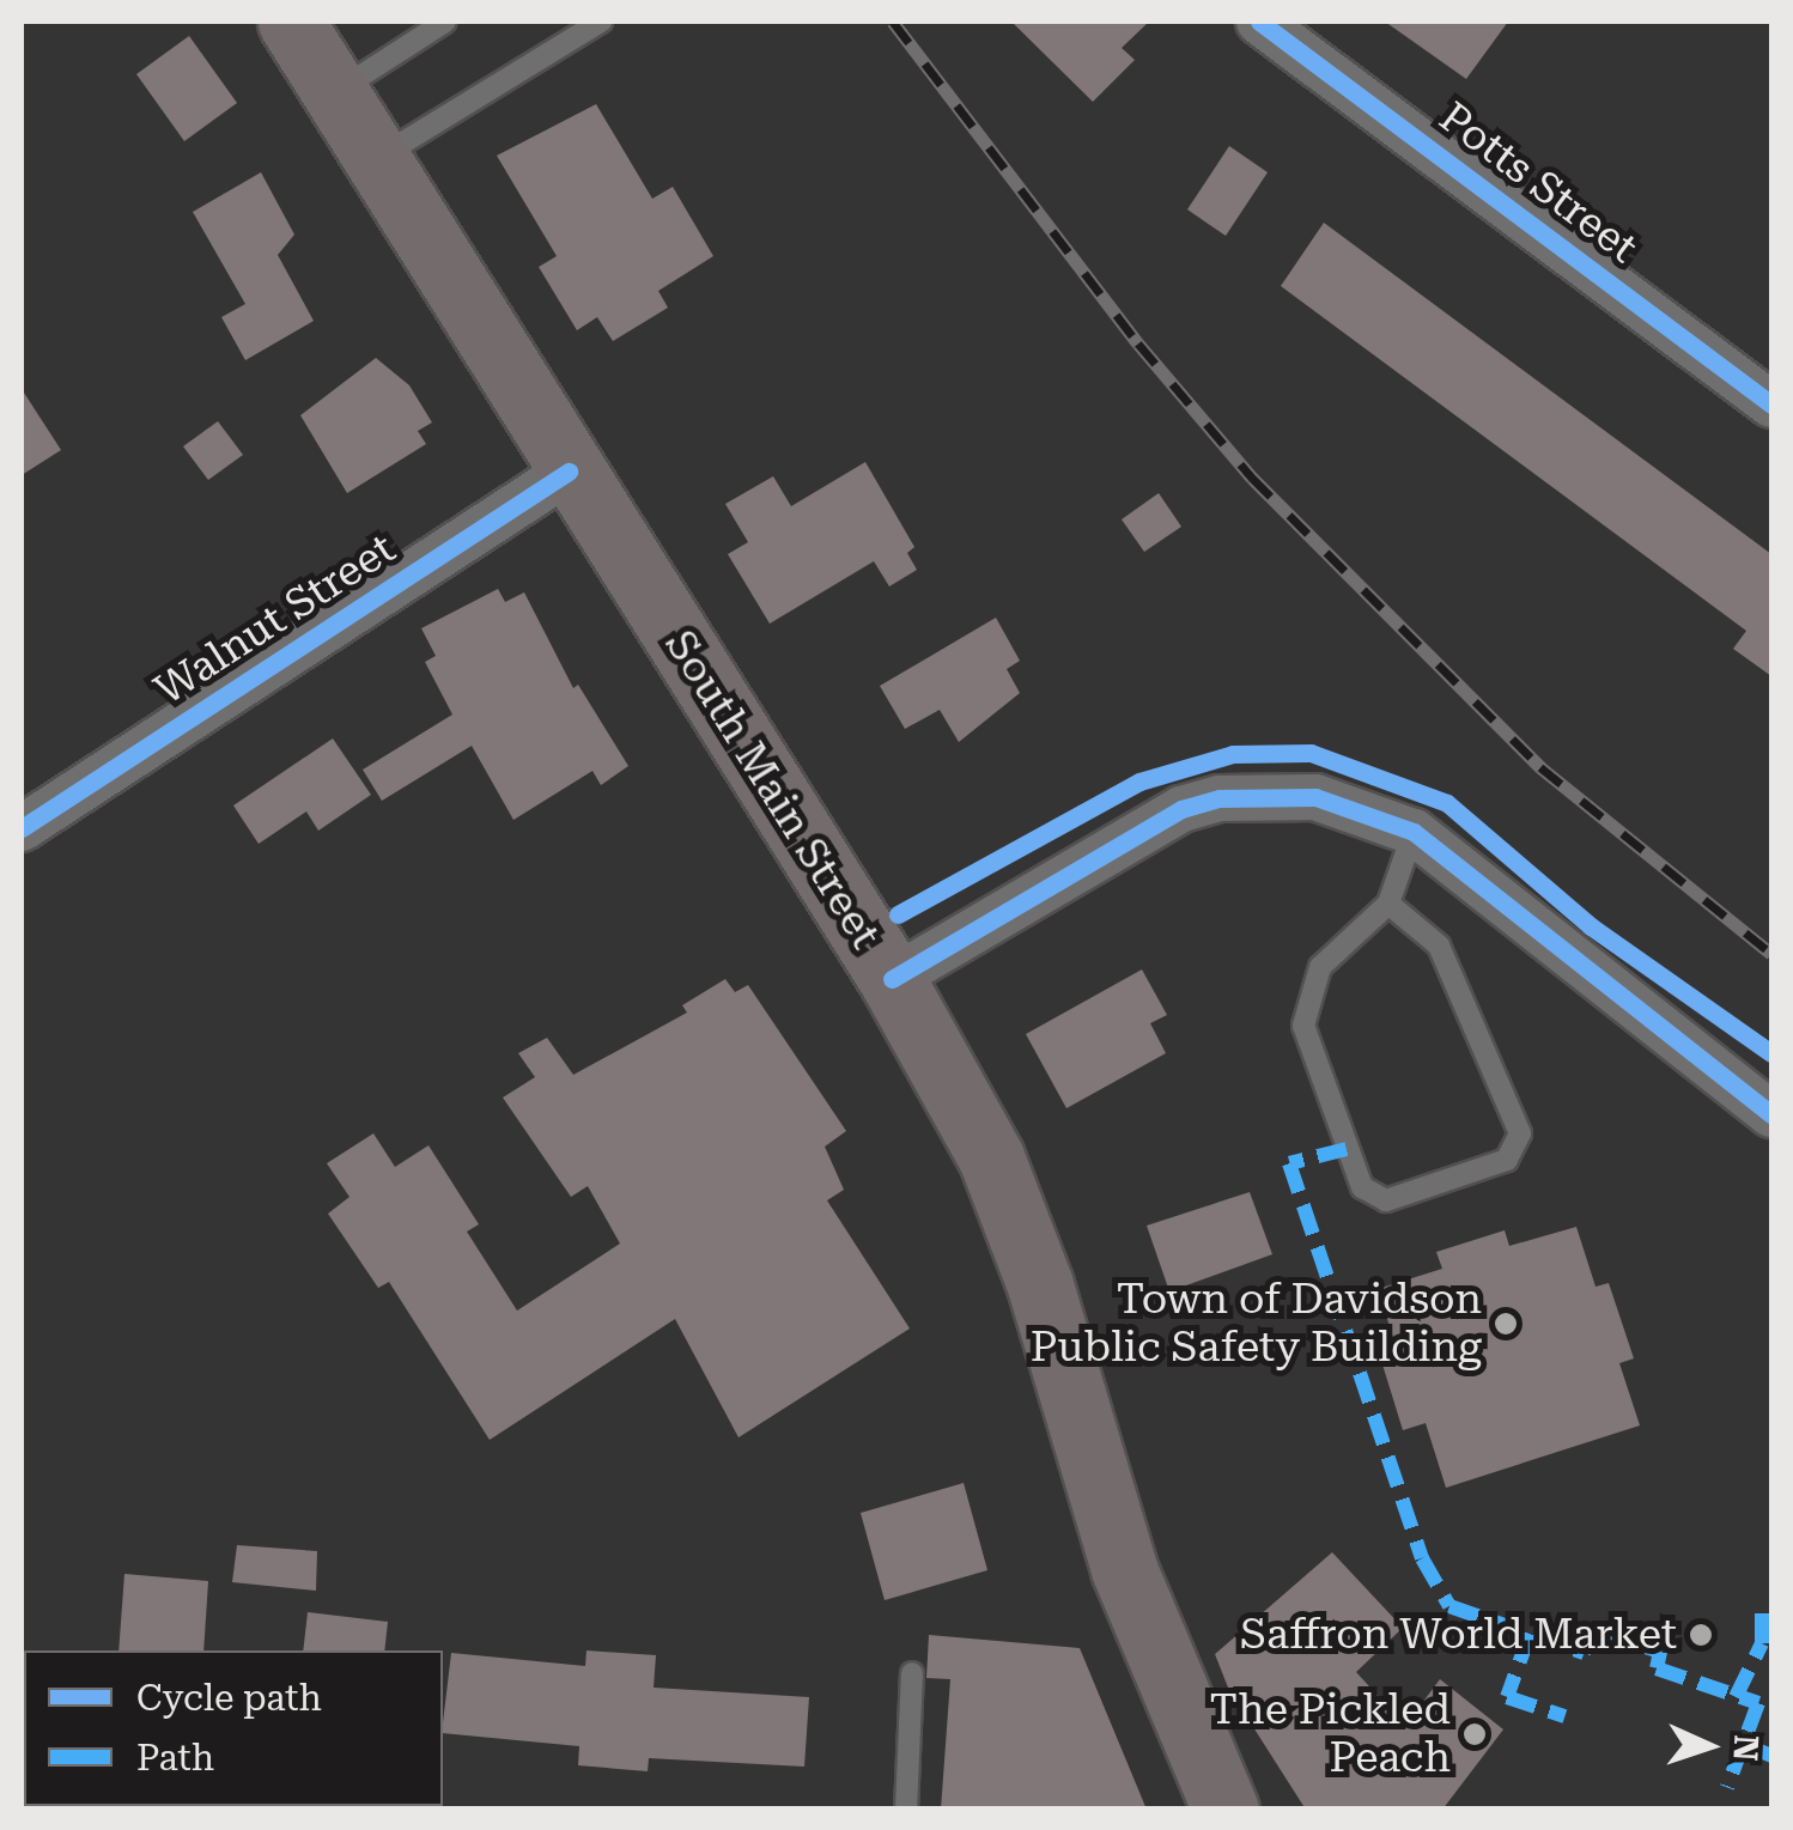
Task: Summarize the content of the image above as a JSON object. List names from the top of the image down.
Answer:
{
  "streets": {
    "main road": ["South Main Street"],
    "street": ["Potts Street", "Walnut Street"]
  },
  "crossings": [
    ["Walnut Street", "South Main Street"]
  ],
  "places": ["Town of Davidson Public Safety Building", "Saffron World Market", "The Pickled Peach"],
  "legend": ["Cycle path", "Path"],
  "north": "right"
}
